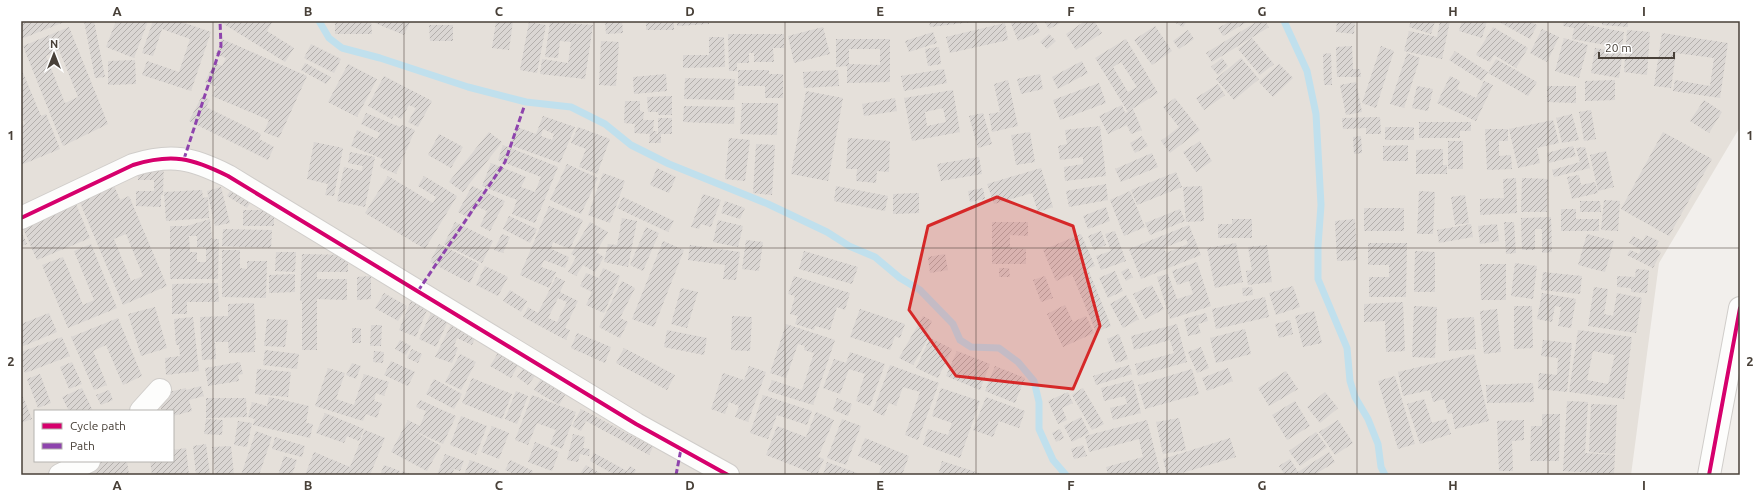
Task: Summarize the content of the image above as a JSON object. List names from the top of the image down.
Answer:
{
  "legend": ["Cycle path", "Path"],
  "scale_bar": "20 m",
  "north": "top",
  "grid": {
    "columns": [
      "A",
      "B",
      "C",
      "D",
      "E",
      "F",
      "G",
      "H",
      "I"
    ],
    "rows": ["1", "2"]
  }
}
